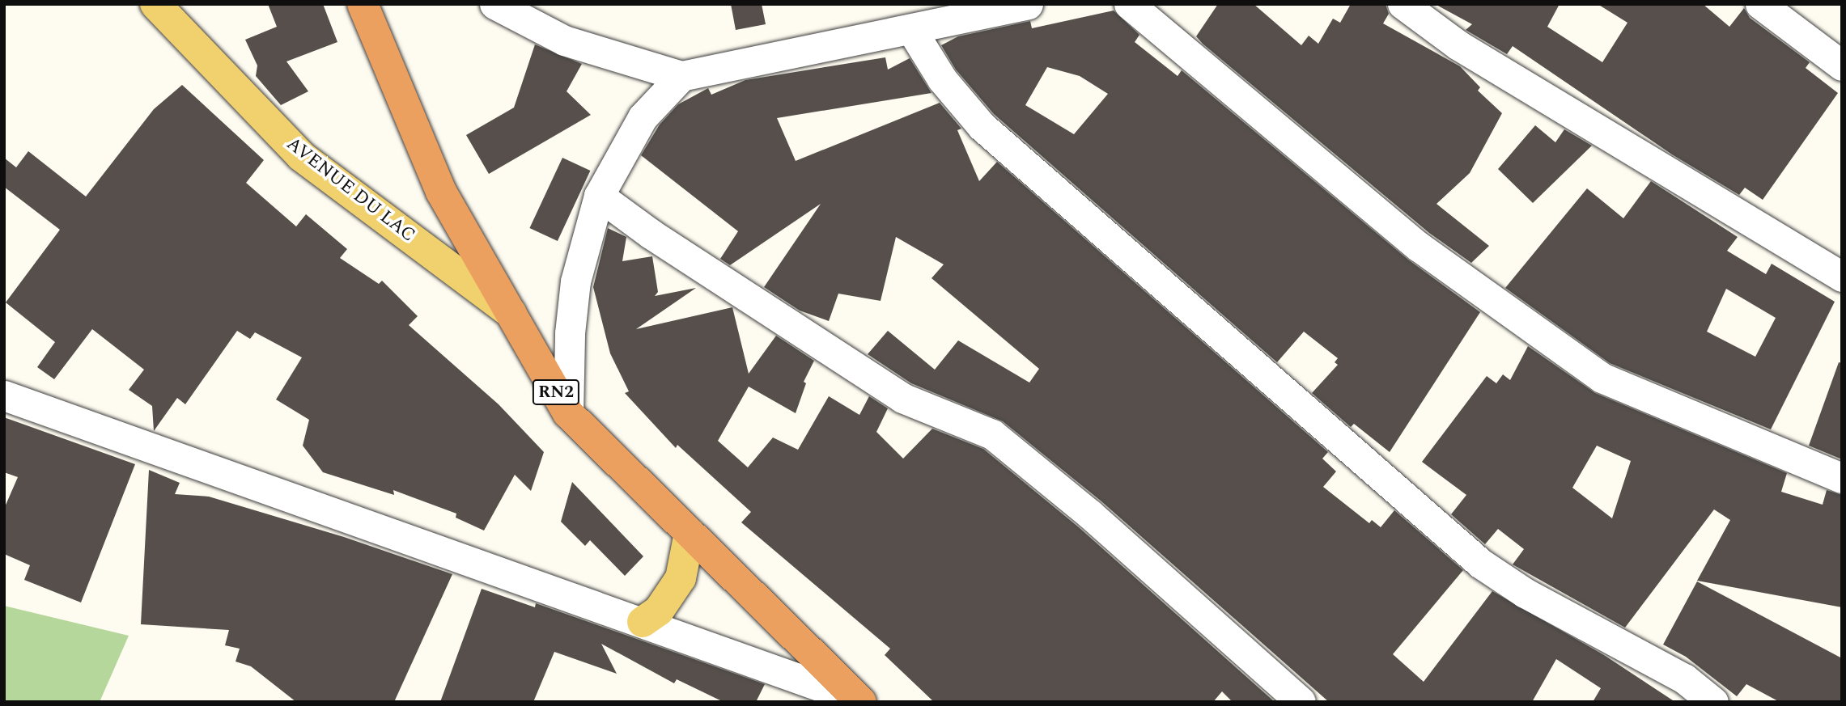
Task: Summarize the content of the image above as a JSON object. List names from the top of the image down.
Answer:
{
  "streets": {
    "highway": ["RN2"],
    "main road": ["AVENUE DU LAC"]
  },
  "crossings": [
    ["AVENUE DU LAC", "RN2"]
  ]
}
